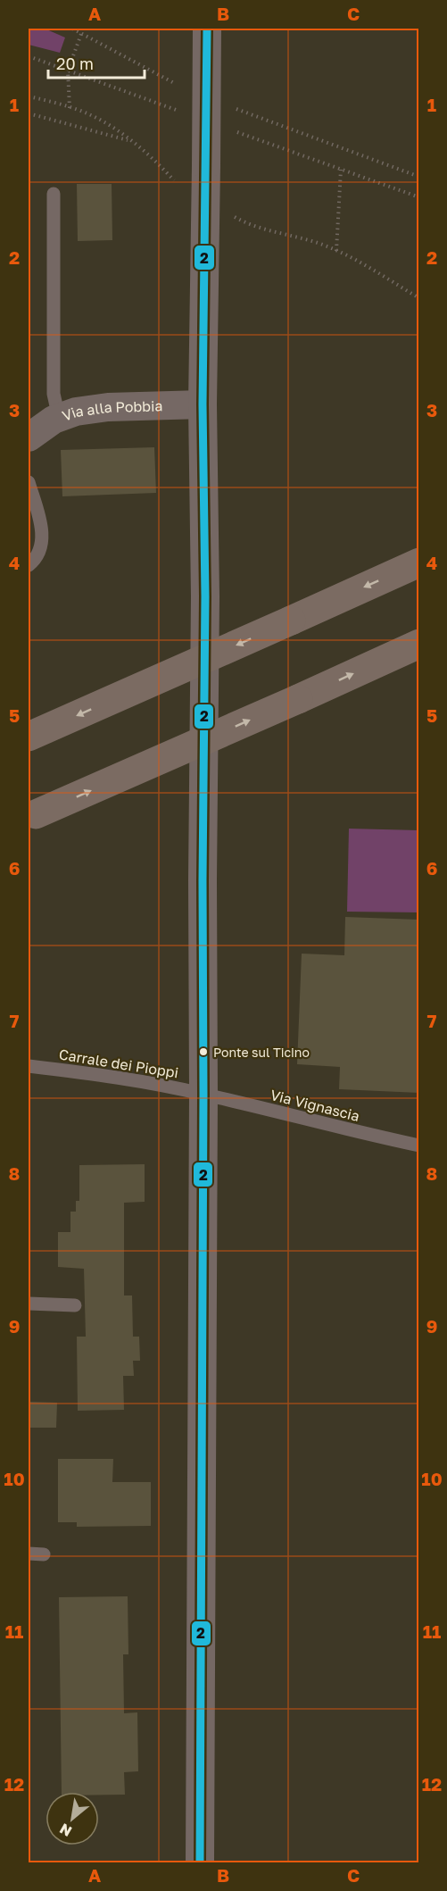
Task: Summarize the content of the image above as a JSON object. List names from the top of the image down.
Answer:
{
  "streets": {
    "street": ["Via alla Pobbia"],
    "lane": ["Carrale dei Pioppi", "Via Vignascia"]
  },
  "crossings": [
    ["Carrale dei Pioppi", "Via Vignascia"]
  ],
  "places": ["Ponte sul Ticino"],
  "lines": ["transit line 2"],
  "scale_bar": "20 m",
  "north": "bottom left",
  "grid": {
    "columns": ["A", "B", "C"],
    "rows": [
      "1",
      "2",
      "3",
      "4",
      "5",
      "6",
      "7",
      "8",
      "9",
      "10",
      "11",
      "12"
    ]
  }
}
